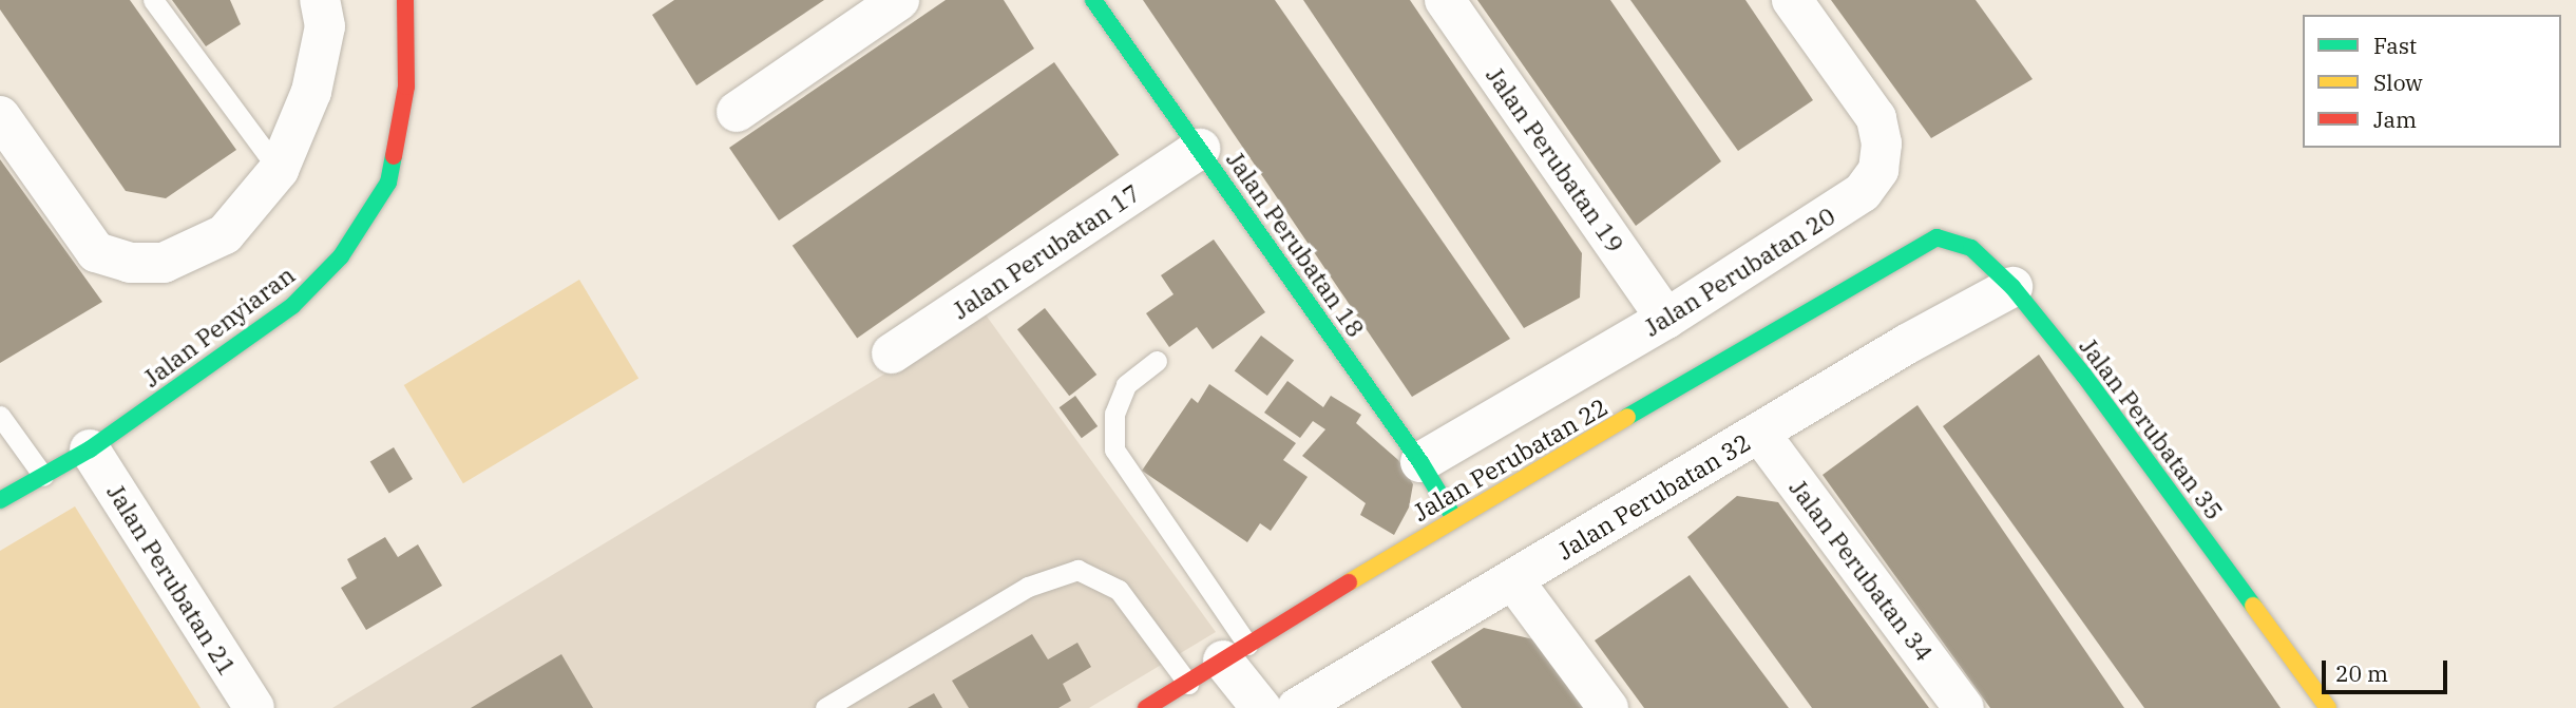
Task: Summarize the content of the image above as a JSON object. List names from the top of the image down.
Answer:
{
  "streets": {
    "street": [
      "Jalan Perubatan 19",
      "Jalan Perubatan 18",
      "Jalan Perubatan 17",
      "Jalan Perubatan 20",
      "Jalan Penyiaran",
      "Jalan Perubatan 35",
      "Jalan Perubatan 22",
      "Jalan Perubatan 32",
      "Jalan Perubatan 34",
      "Jalan Perubatan 21"
    ]
  },
  "crossings": [
    ["Jalan Perubatan 19", "Jalan Perubatan 20"],
    ["Jalan Perubatan 18", "Jalan Perubatan 17"],
    ["Jalan Perubatan 18", "Jalan Perubatan 20"],
    ["Jalan Perubatan 18", "Jalan Perubatan 22"],
    ["Jalan Penyiaran", "Jalan Perubatan 21"],
    ["Jalan Perubatan 35", "Jalan Perubatan 22"],
    ["Jalan Perubatan 35", "Jalan Perubatan 32"],
    ["Jalan Perubatan 32", "Jalan Perubatan 34"]
  ],
  "legend": ["Fast", "Slow", "Jam"],
  "scale_bar": "20 m"
}
